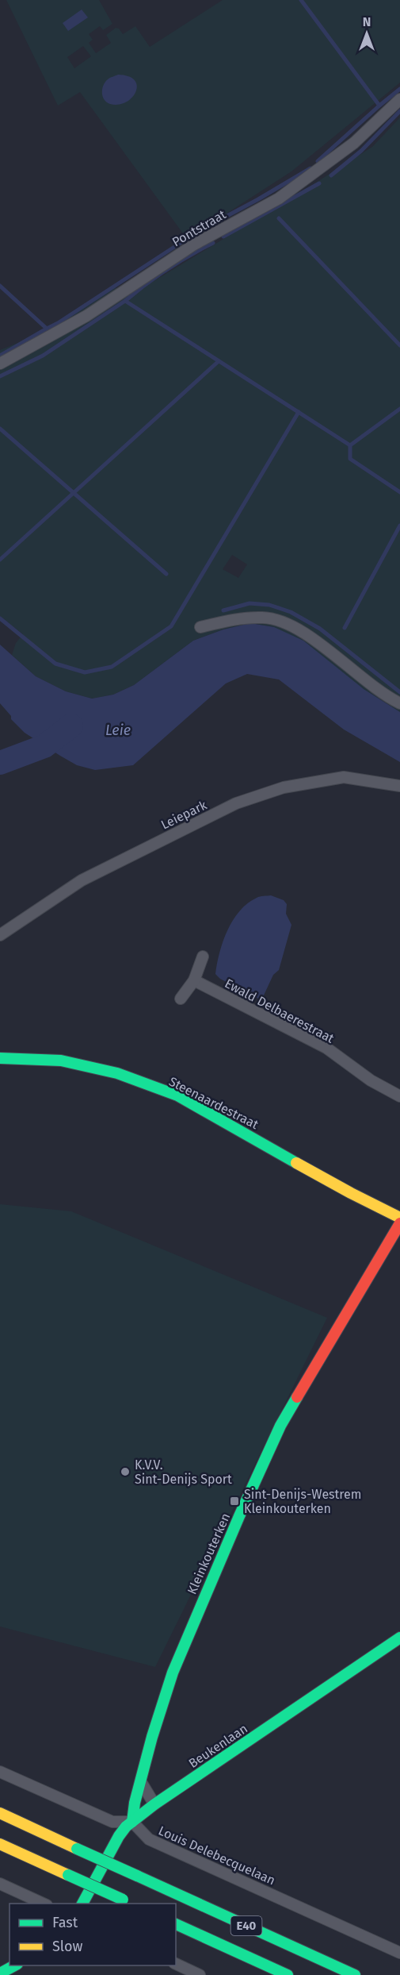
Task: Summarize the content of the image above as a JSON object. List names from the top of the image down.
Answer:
{
  "streets": {
    "main road": [
      "Steenaardestraat",
      "Kleinkouterken",
      "Beukenlaan",
      "E40"
    ],
    "street": [
      "Pontstraat",
      "Leiepark",
      "Ewald Delbaerestraat",
      "Louis Delebecquelaan"
    ]
  },
  "crossings": [
    ["Kleinkouterken", "Beukenlaan"],
    ["Kleinkouterken", "Louis Delebecquelaan"],
    ["Beukenlaan", "Louis Delebecquelaan"]
  ],
  "water": ["Leie"],
  "places": {
    "other": ["K.V.V. Sint-Denijs Sport"],
    "transit": ["Sint-Denijs-Westrem Kleinkouterken"]
  },
  "legend": ["Fast", "Slow"],
  "north": "top"
}
